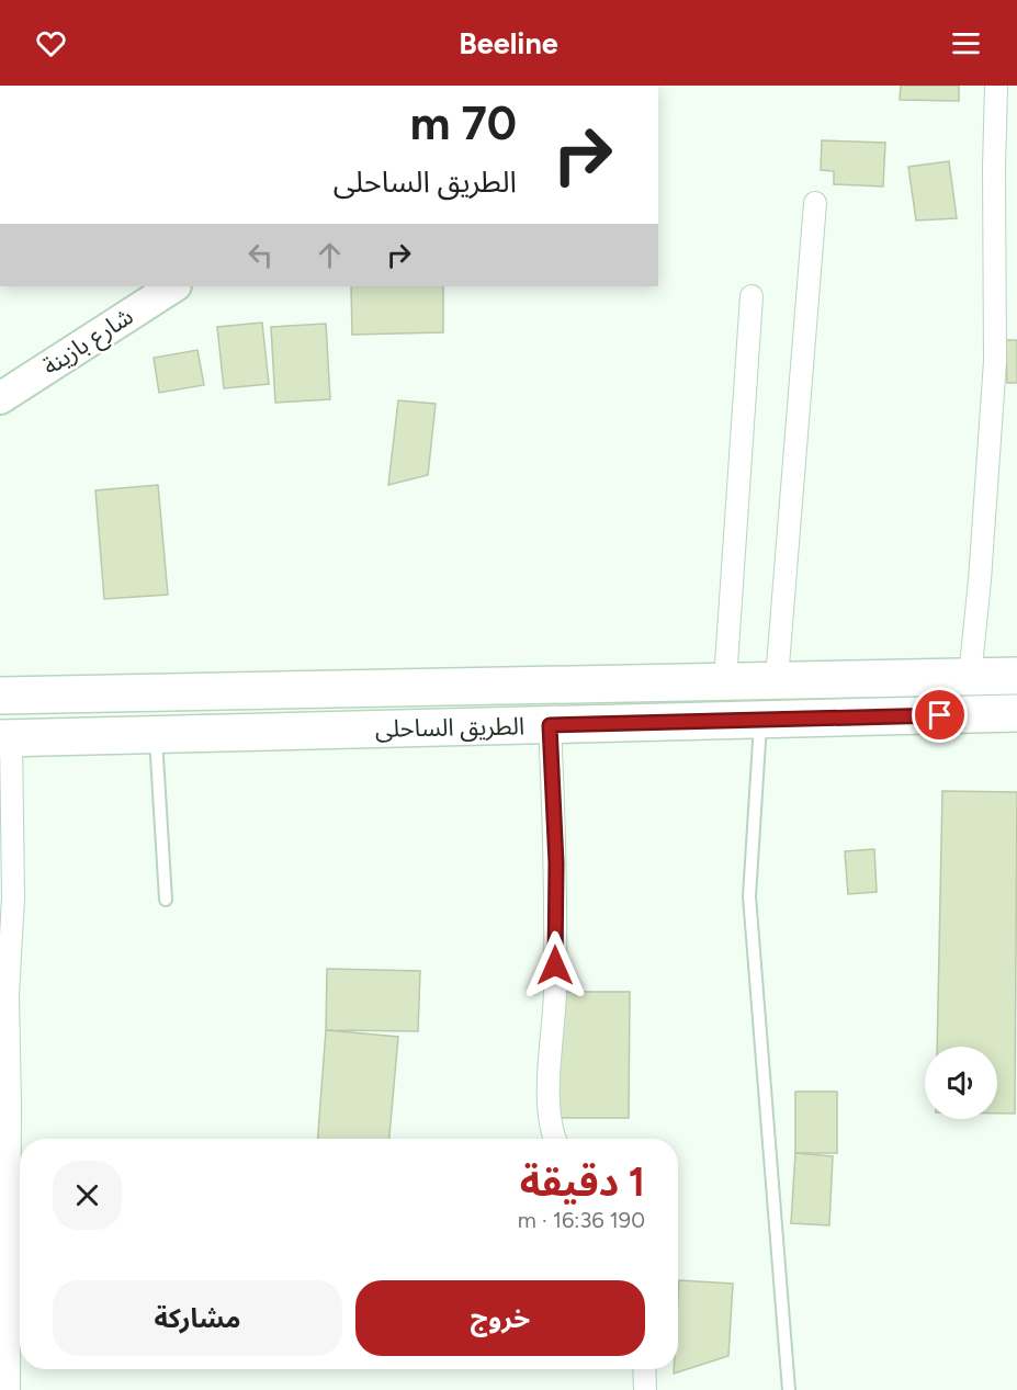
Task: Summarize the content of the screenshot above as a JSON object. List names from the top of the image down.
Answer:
{
  "streets": {
    "highway": ["الطريق الساحلى"],
    "street": ["شارع بازينة"]
  },
  "page": {
    "header": "Beeline",
    "turn": ["70 m", "الطريق الساحلى"],
    "heading": ["1 دقيقة", "190 m · 16:36"],
    "buttons": ["خروج", "مشاركة"]
  }
}
